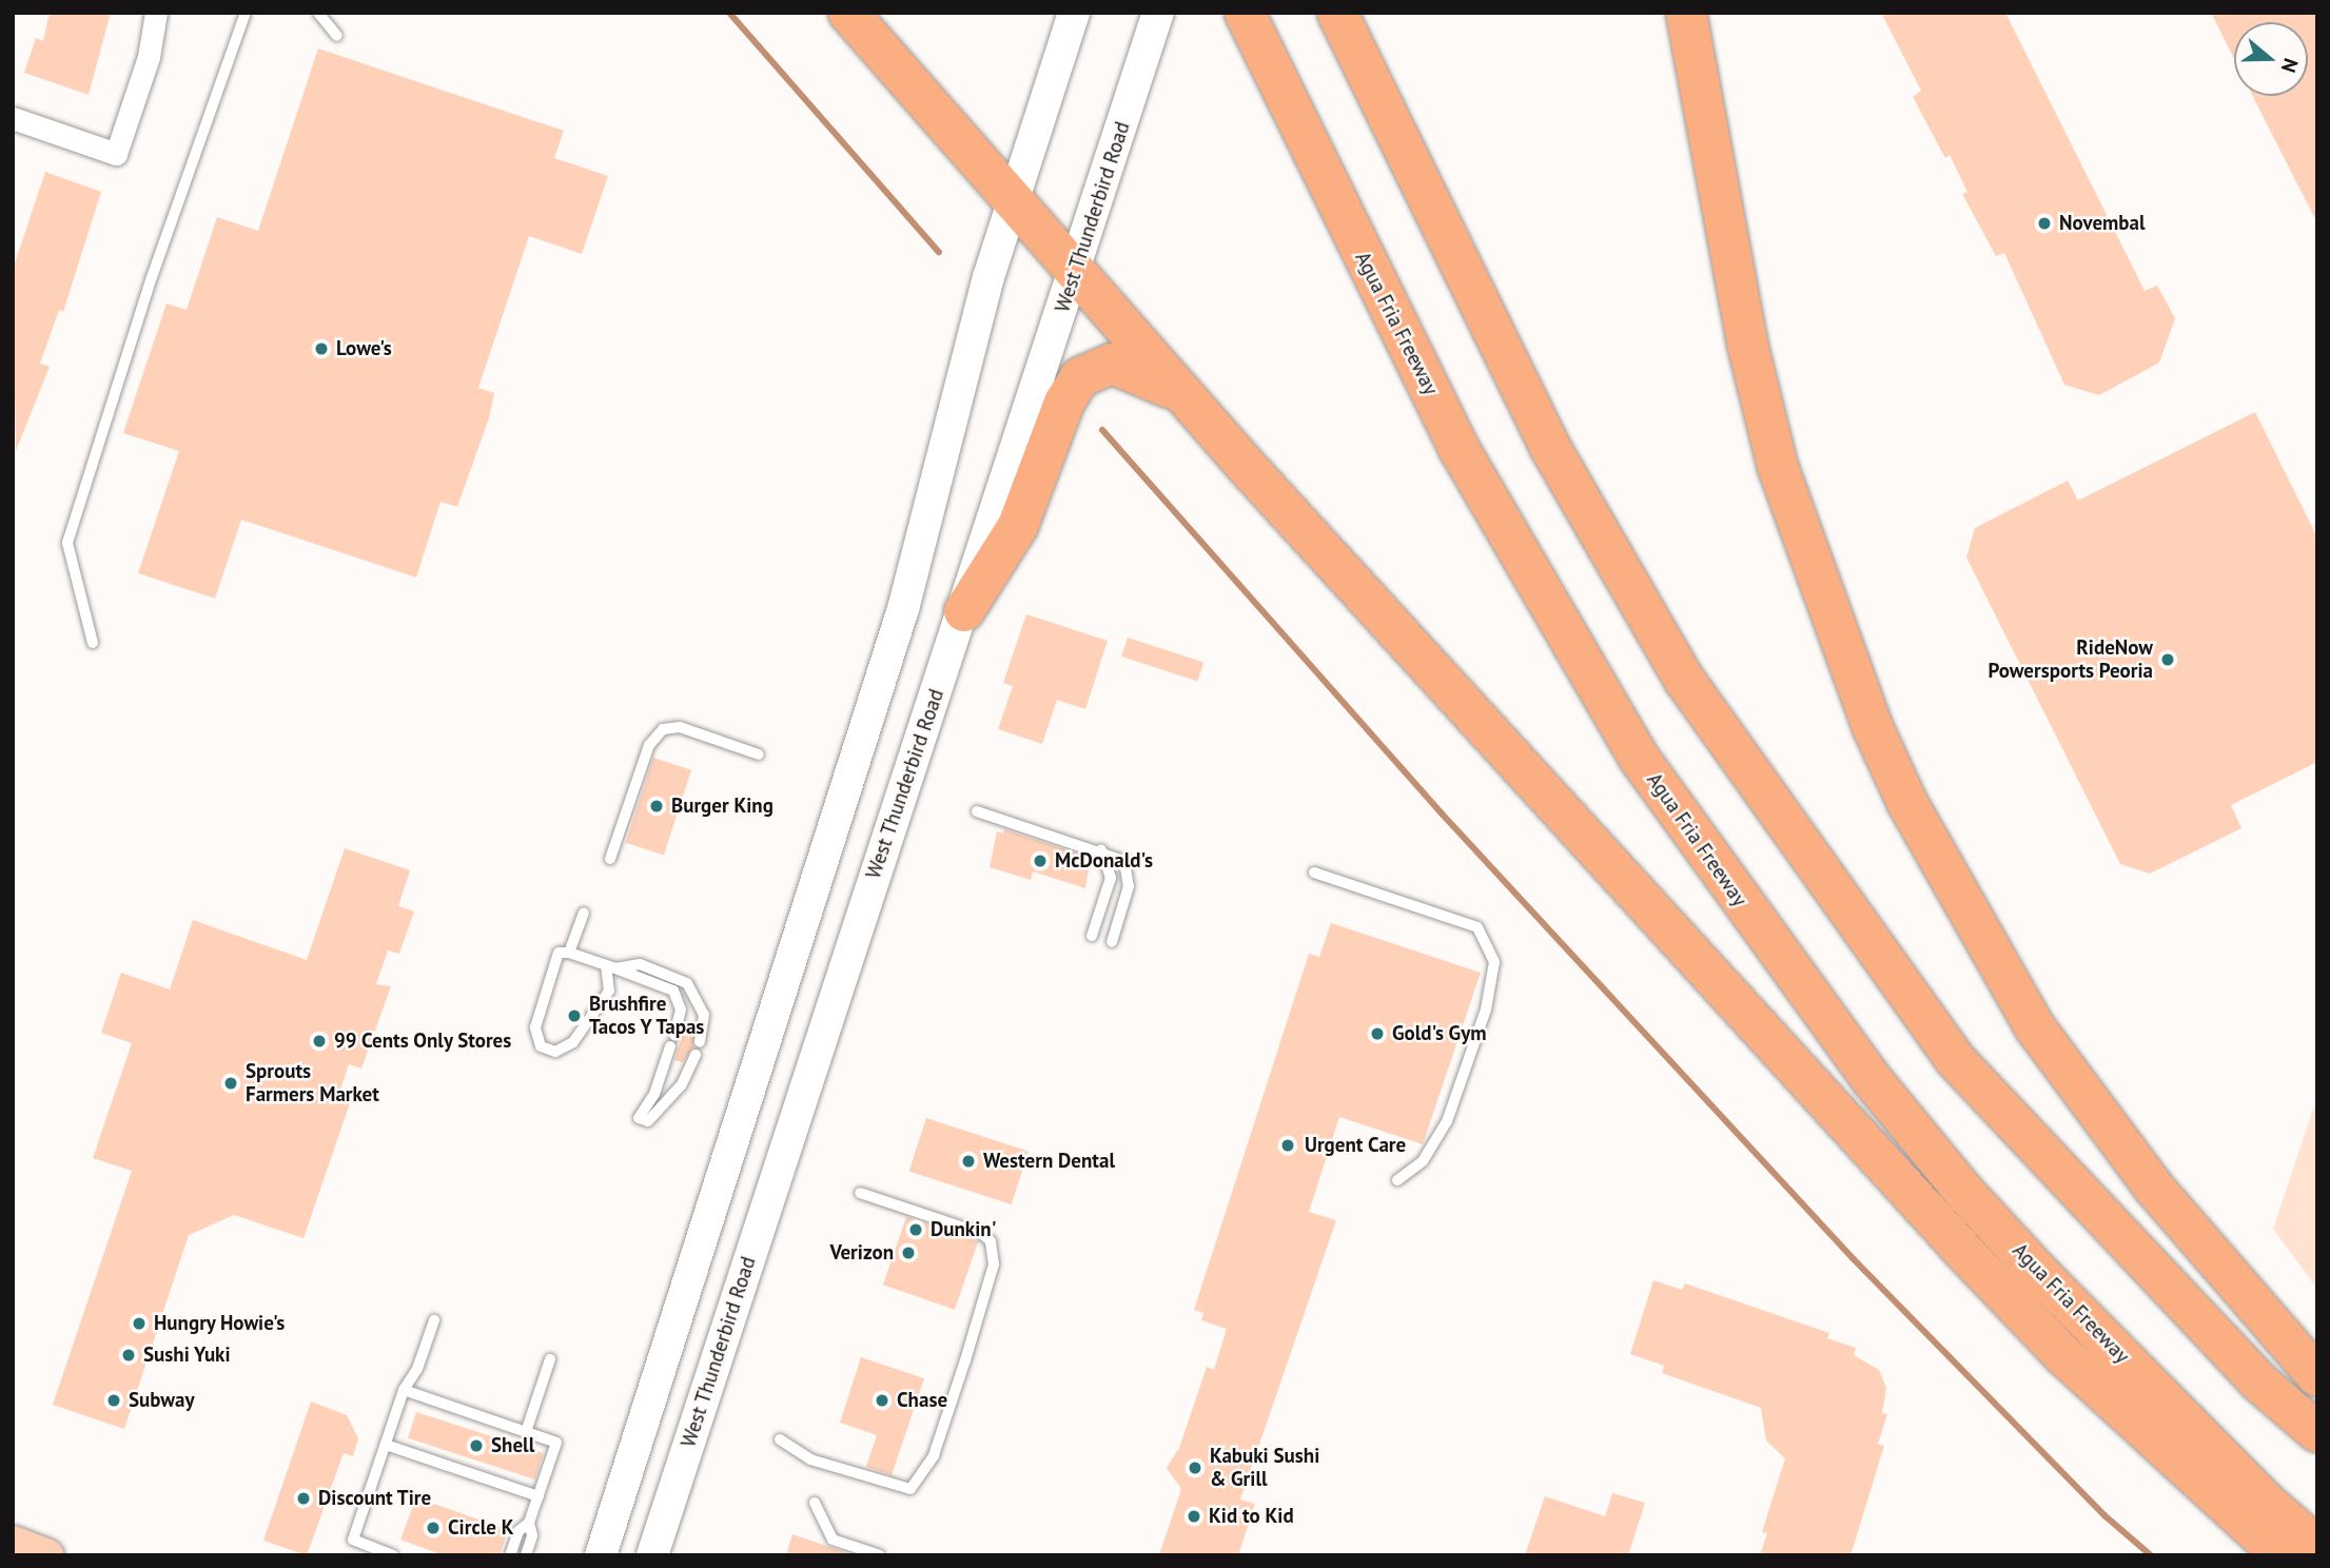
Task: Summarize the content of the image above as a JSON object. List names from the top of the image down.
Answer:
{
  "streets": {
    "highway": ["Agua Fria Freeway"],
    "main road": ["West Thunderbird Road"]
  },
  "places": [
    "Novembal",
    "Lowe's",
    "RideNow Powersports Peoria",
    "Burger King",
    "McDonald's",
    "Brushfire Tacos Y Tapas",
    "Gold's Gym",
    "99 Cents Only Stores",
    "Sprouts Farmers Market",
    "Urgent Care",
    "Western Dental",
    "Dunkin'",
    "Verizon",
    "Hungry Howie's",
    "Sushi Yuki",
    "Subway",
    "Chase",
    "Shell",
    "Kabuki Sushi & Grill",
    "Discount Tire",
    "Kid to Kid",
    "Circle K"
  ],
  "north": "right"
}
